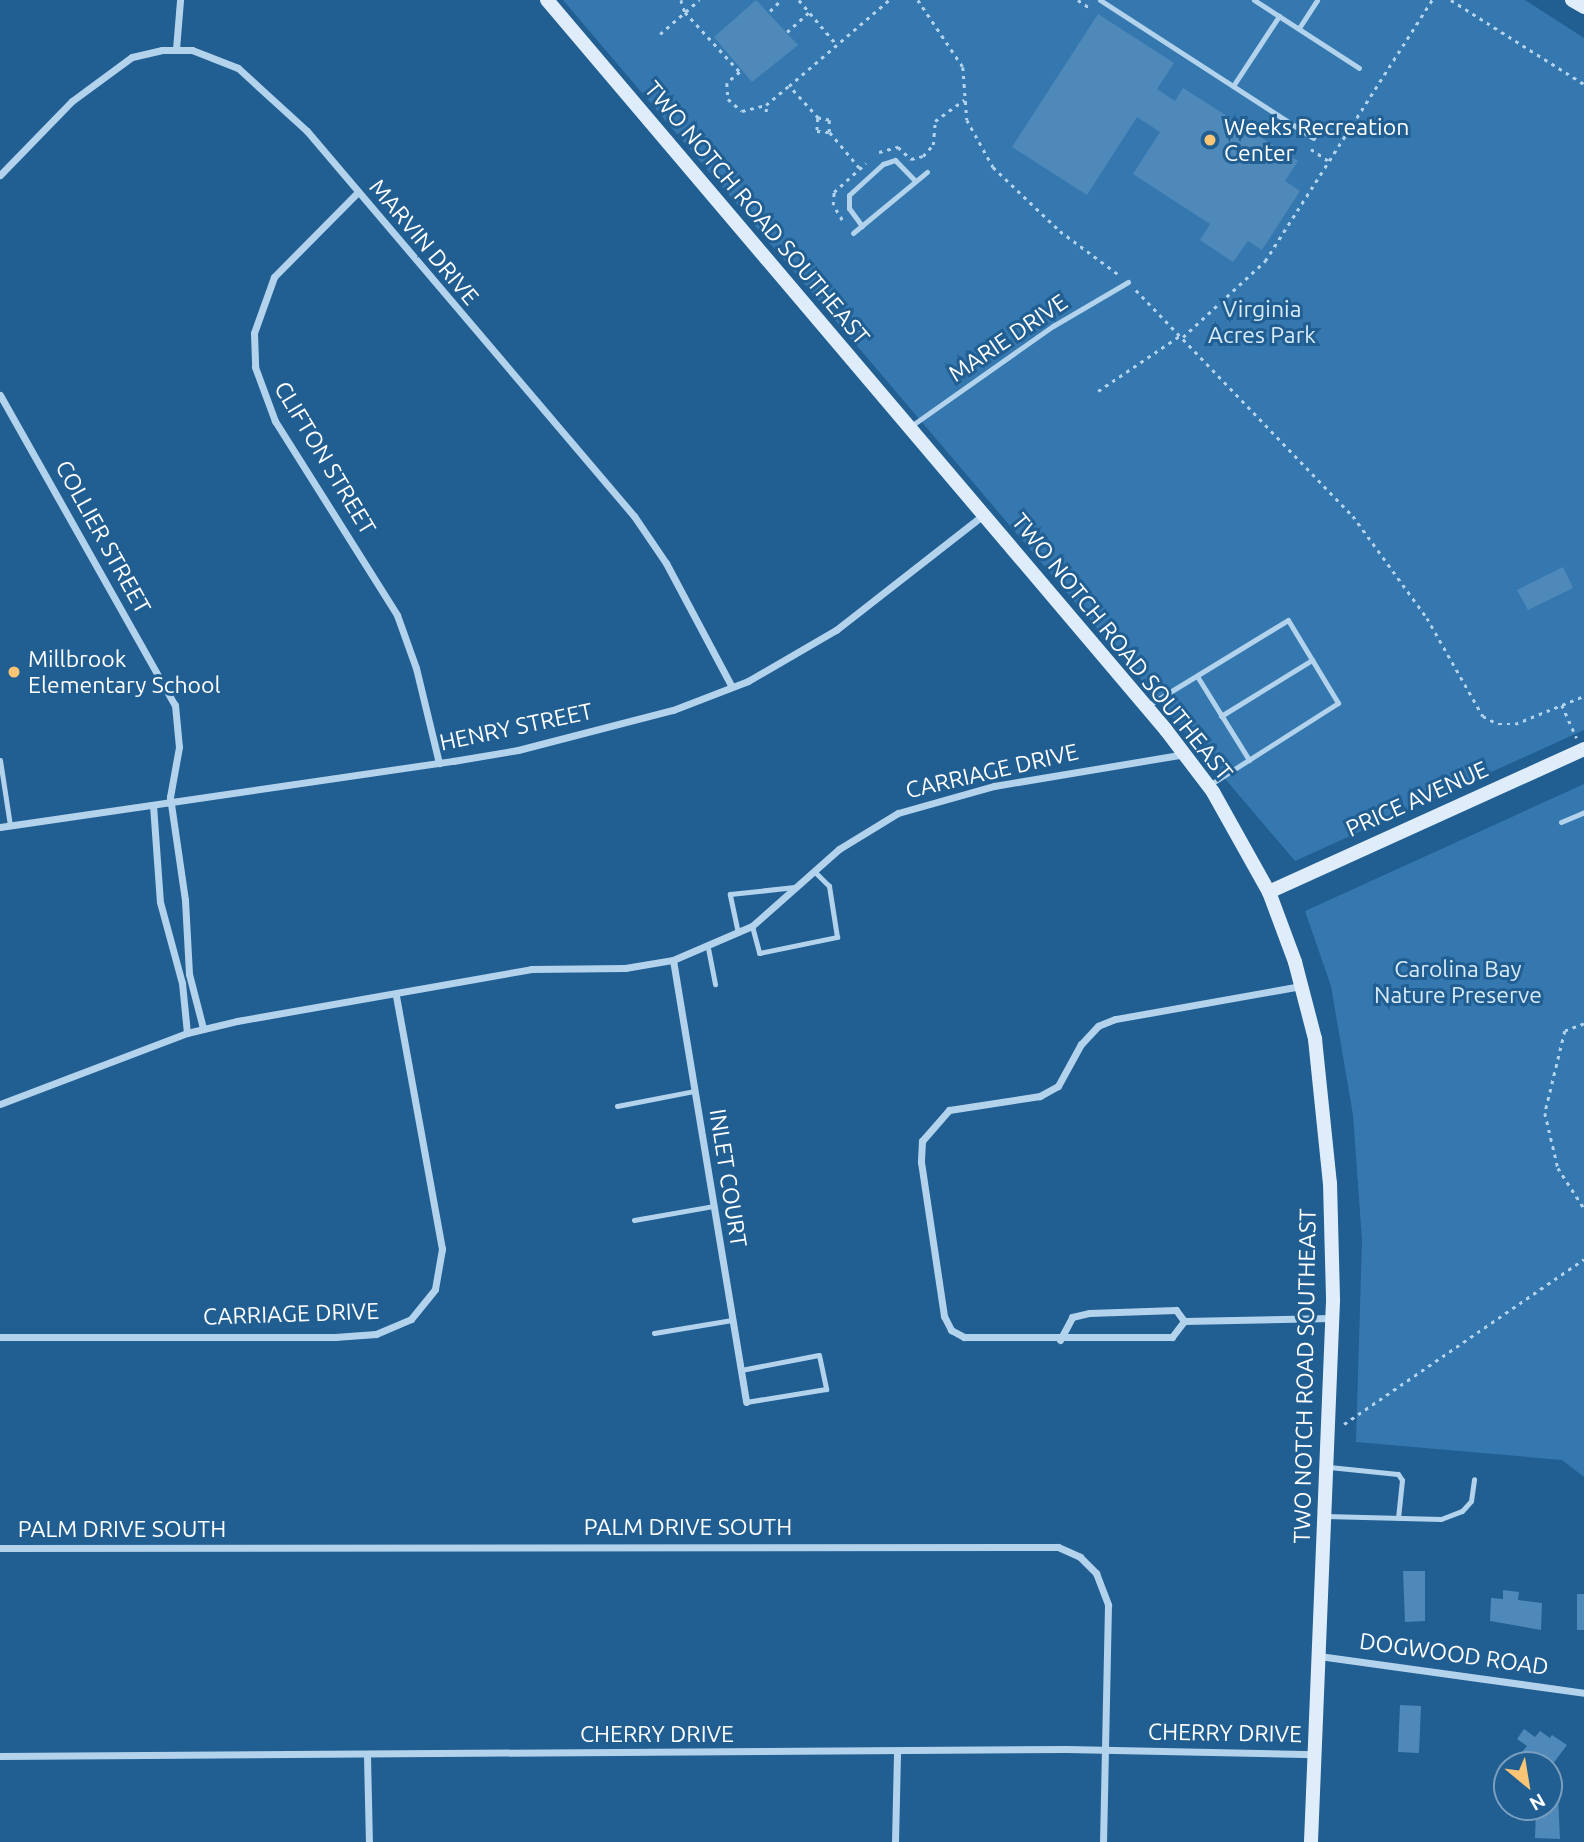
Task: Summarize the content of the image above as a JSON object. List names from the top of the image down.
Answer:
{
  "streets": {
    "street": [
      "TWO NOTCH ROAD SOUTHEAST",
      "MARVIN DRIVE",
      "CLIFTON STREET",
      "COLLIER STREET",
      "HENRY STREET",
      "CARRIAGE DRIVE",
      "PRICE AVENUE",
      "INLET COURT",
      "PALM DRIVE SOUTH",
      "DOGWOOD ROAD",
      "CHERRY DRIVE"
    ],
    "lane": ["MARIE DRIVE"]
  },
  "crossings": [
    ["TWO NOTCH ROAD SOUTHEAST", "MARIE DRIVE"],
    ["TWO NOTCH ROAD SOUTHEAST", "HENRY STREET"],
    ["TWO NOTCH ROAD SOUTHEAST", "CARRIAGE DRIVE"],
    ["TWO NOTCH ROAD SOUTHEAST", "PRICE AVENUE"],
    ["TWO NOTCH ROAD SOUTHEAST", "DOGWOOD ROAD"],
    ["TWO NOTCH ROAD SOUTHEAST", "CHERRY DRIVE"],
    ["MARVIN DRIVE", "CLIFTON STREET"],
    ["MARVIN DRIVE", "HENRY STREET"],
    ["CLIFTON STREET", "HENRY STREET"],
    ["COLLIER STREET", "HENRY STREET"],
    ["COLLIER STREET", "CARRIAGE DRIVE"],
    ["CARRIAGE DRIVE", "INLET COURT"],
    ["PALM DRIVE SOUTH", "CHERRY DRIVE"]
  ],
  "parks": ["Virginia Acres Park", "Carolina Bay Nature Preserve"],
  "places": ["Weeks Recreation Center", "Millbrook Elementary School"],
  "north": "bottom right"
}
